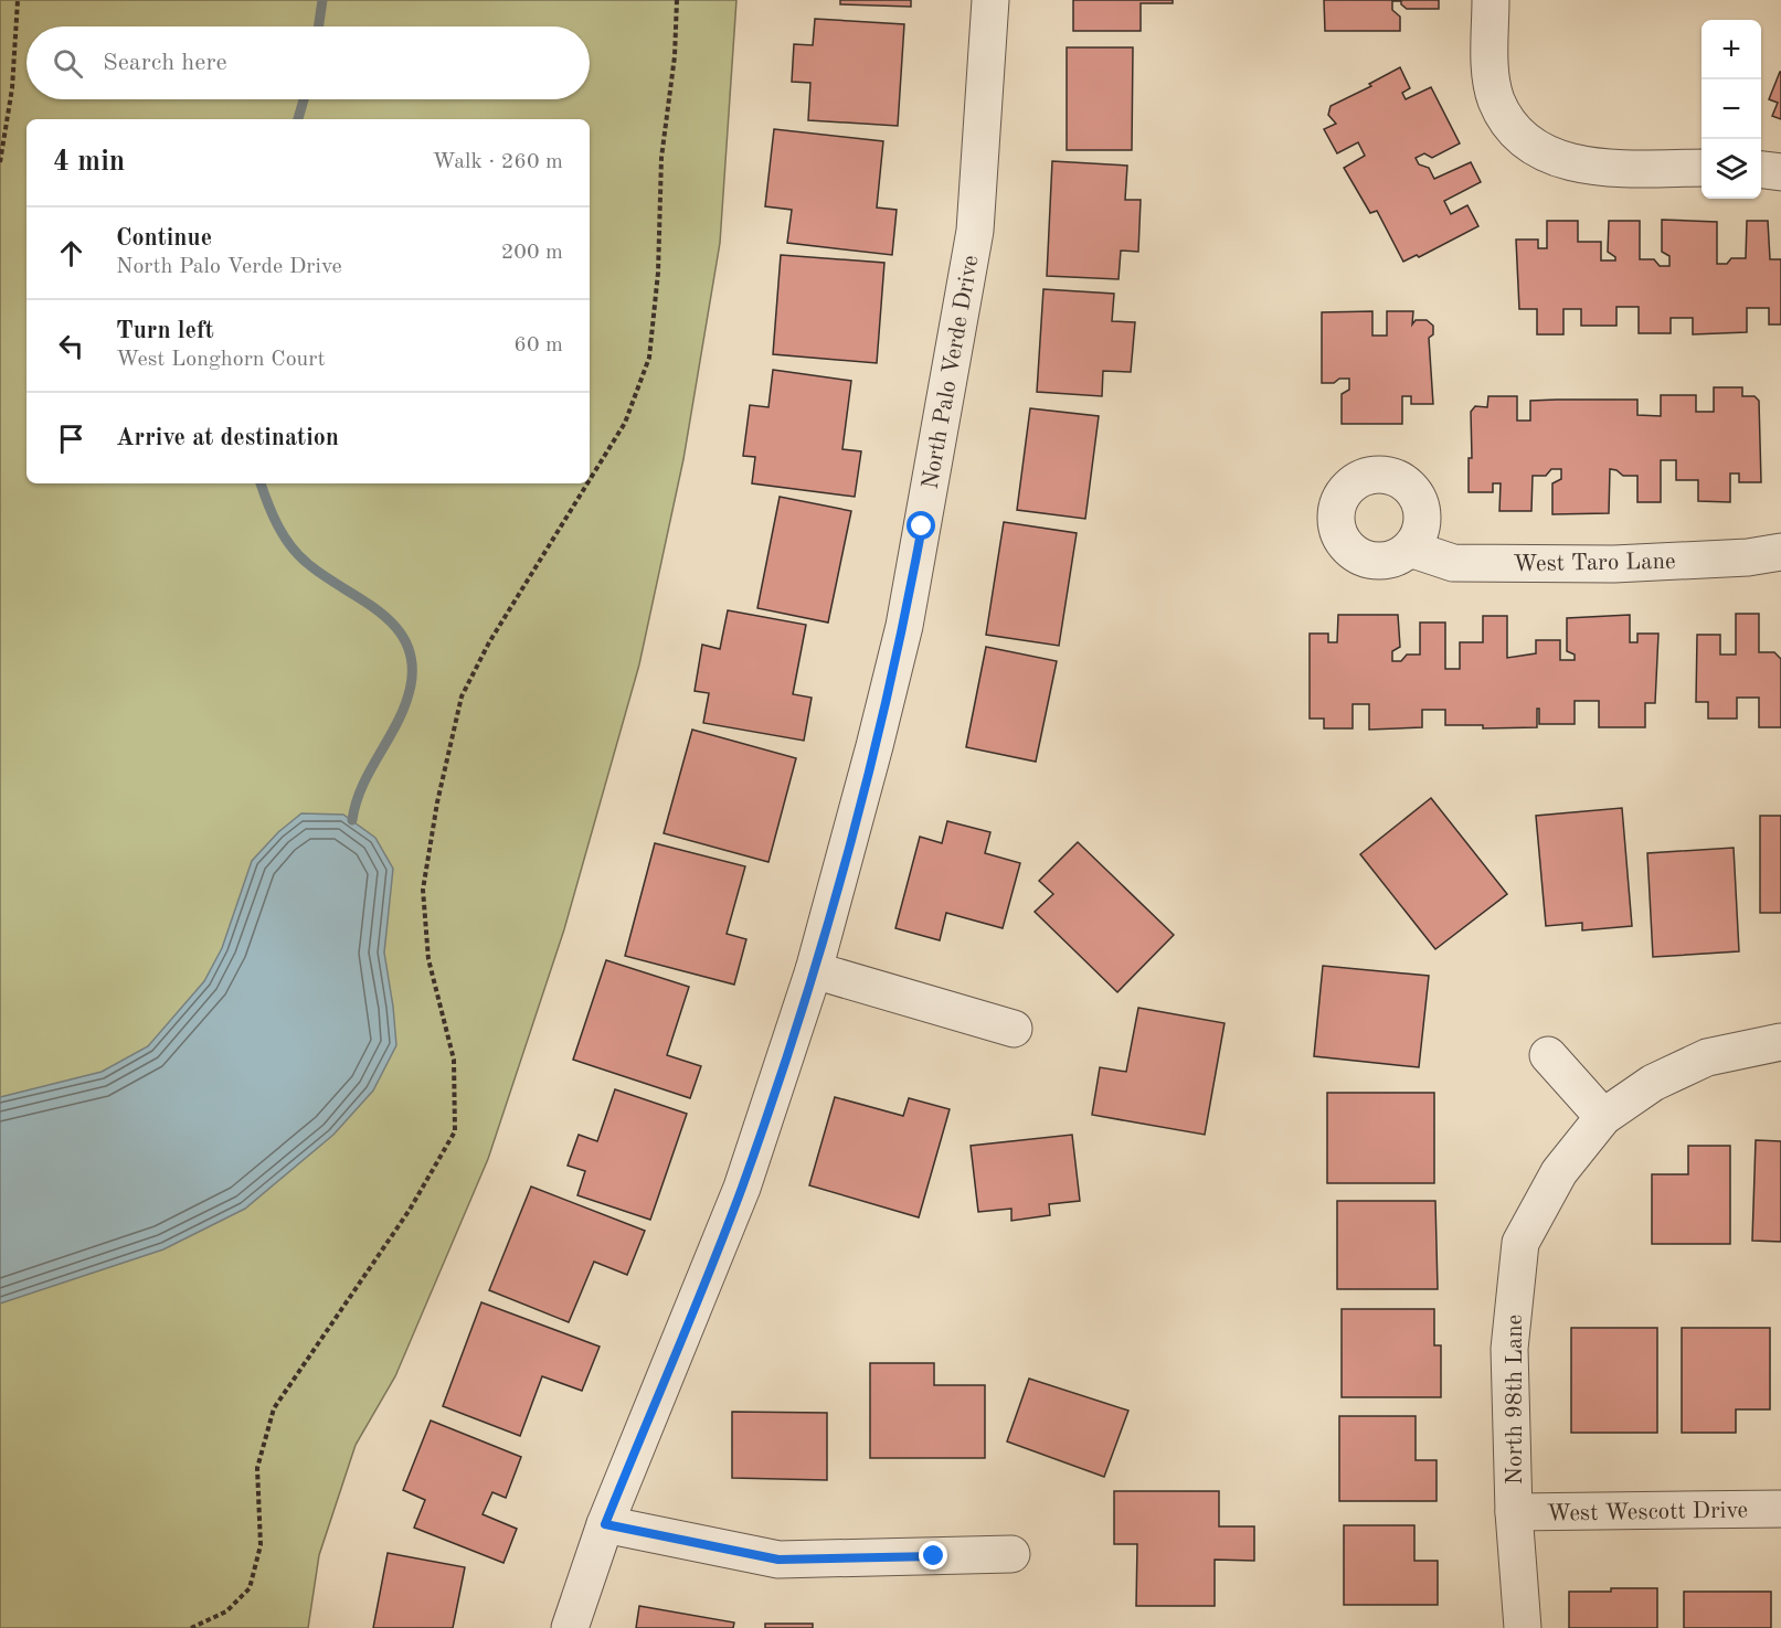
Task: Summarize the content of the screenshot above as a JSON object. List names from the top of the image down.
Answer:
{
  "streets": {
    "street": [
      "North Palo Verde Drive",
      "West Taro Lane",
      "North 98th Lane",
      "West Wescott Drive"
    ]
  },
  "crossings": [
    ["North 98th Lane", "West Wescott Drive"]
  ],
  "page": {
    "map_buttons": ["+", "−"],
    "search": "Search here",
    "heading": ["4 min", "Walk · 260 m"],
    "list": [
      ["Continue", "North Palo Verde Drive", "200 m"],
      ["Turn left", "West Longhorn Court", "60 m"],
      "Arrive at destination"
    ]
  }
}
